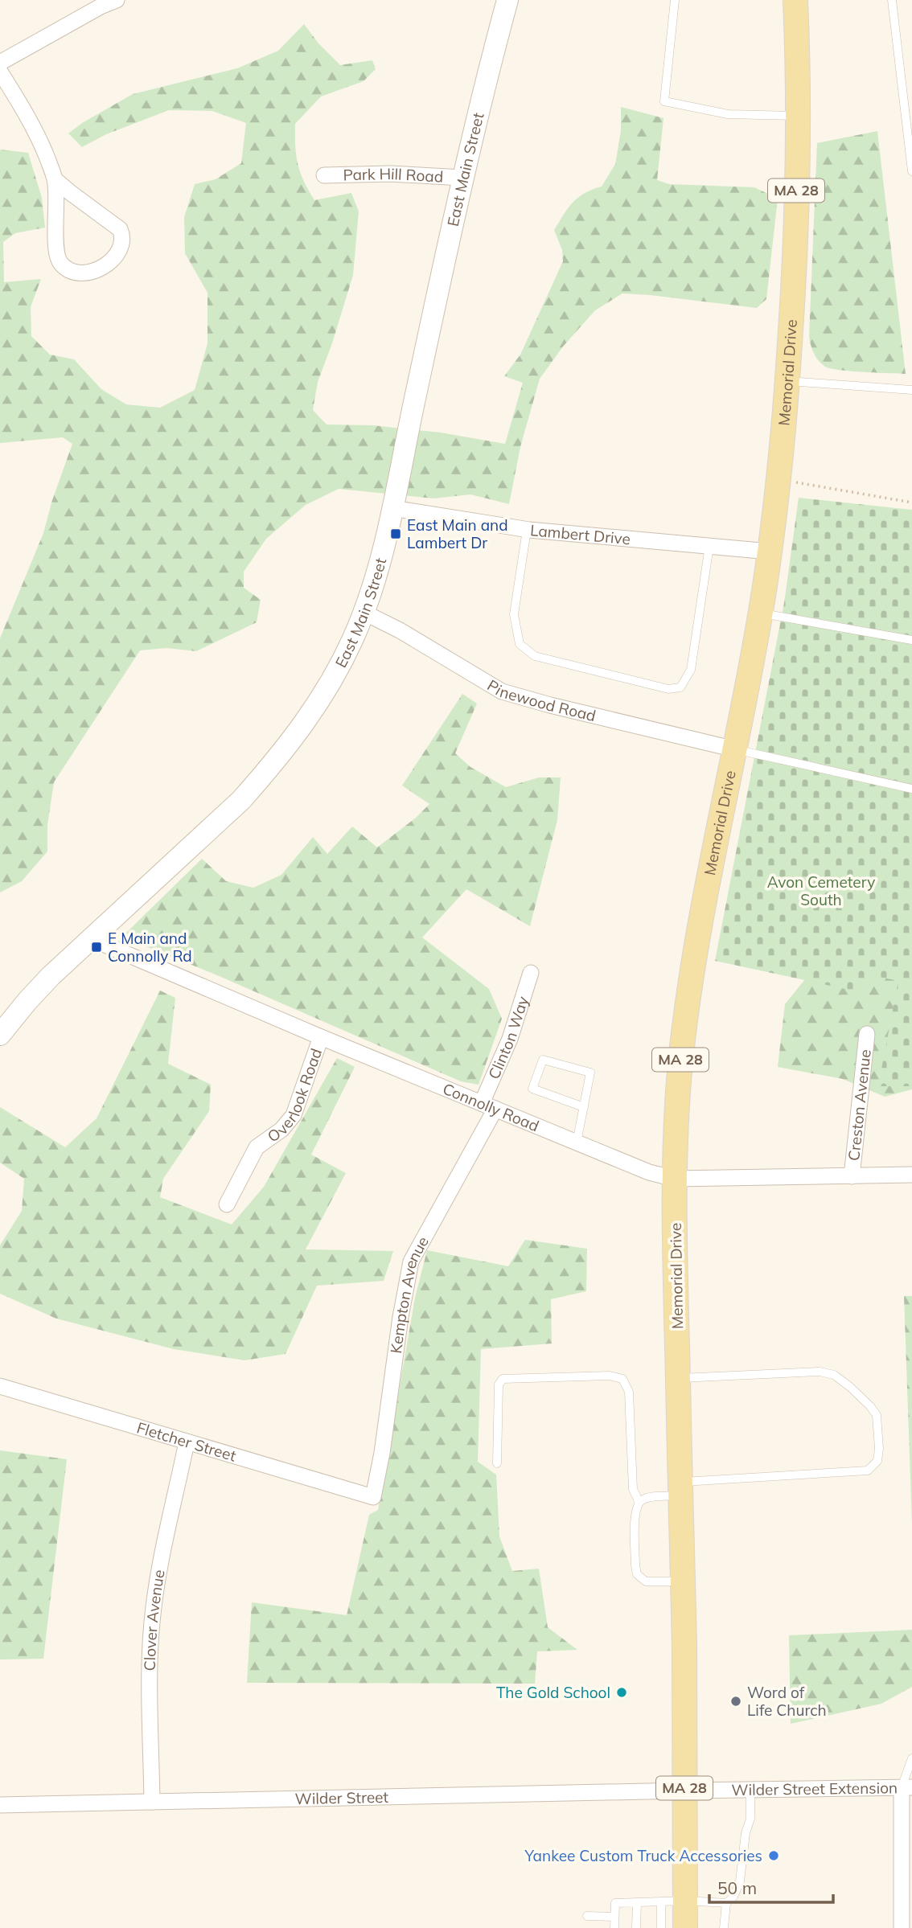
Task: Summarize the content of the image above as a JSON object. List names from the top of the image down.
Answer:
{
  "streets": {
    "main road": ["East Main Street", "MA 28", "Memorial Drive"],
    "street": [
      "Park Hill Road",
      "Lambert Drive",
      "Pinewood Road",
      "Clinton Way",
      "Overlook Road",
      "Creston Avenue",
      "Connolly Road",
      "Kempton Avenue",
      "Fletcher Street",
      "Clover Avenue",
      "Wilder Street Extension",
      "Wilder Street"
    ]
  },
  "crossings": [
    ["East Main Street", "Park Hill Road"],
    ["East Main Street", "Lambert Drive"],
    ["East Main Street", "Pinewood Road"],
    ["East Main Street", "Connolly Road"],
    ["MA 28", "Memorial Drive"],
    ["MA 28", "Wilder Street Extension"],
    ["MA 28", "Wilder Street"],
    ["Memorial Drive", "Lambert Drive"],
    ["Memorial Drive", "Pinewood Road"],
    ["Memorial Drive", "Connolly Road"],
    ["Memorial Drive", "Wilder Street Extension"],
    ["Memorial Drive", "Wilder Street"],
    ["Clinton Way", "Connolly Road"],
    ["Clinton Way", "Kempton Avenue"],
    ["Overlook Road", "Connolly Road"],
    ["Creston Avenue", "Connolly Road"],
    ["Connolly Road", "Kempton Avenue"],
    ["Kempton Avenue", "Fletcher Street"],
    ["Fletcher Street", "Clover Avenue"],
    ["Clover Avenue", "Wilder Street"],
    ["Wilder Street Extension", "Wilder Street"]
  ],
  "parks": ["Avon Cemetery South"],
  "places": {
    "transit": ["East Main and Lambert Dr", "E Main and Connolly Rd"],
    "other": ["The Gold School", "Word of Life Church", "Yankee Custom Truck Accessories"]
  },
  "scale_bar": "50 m"
}
